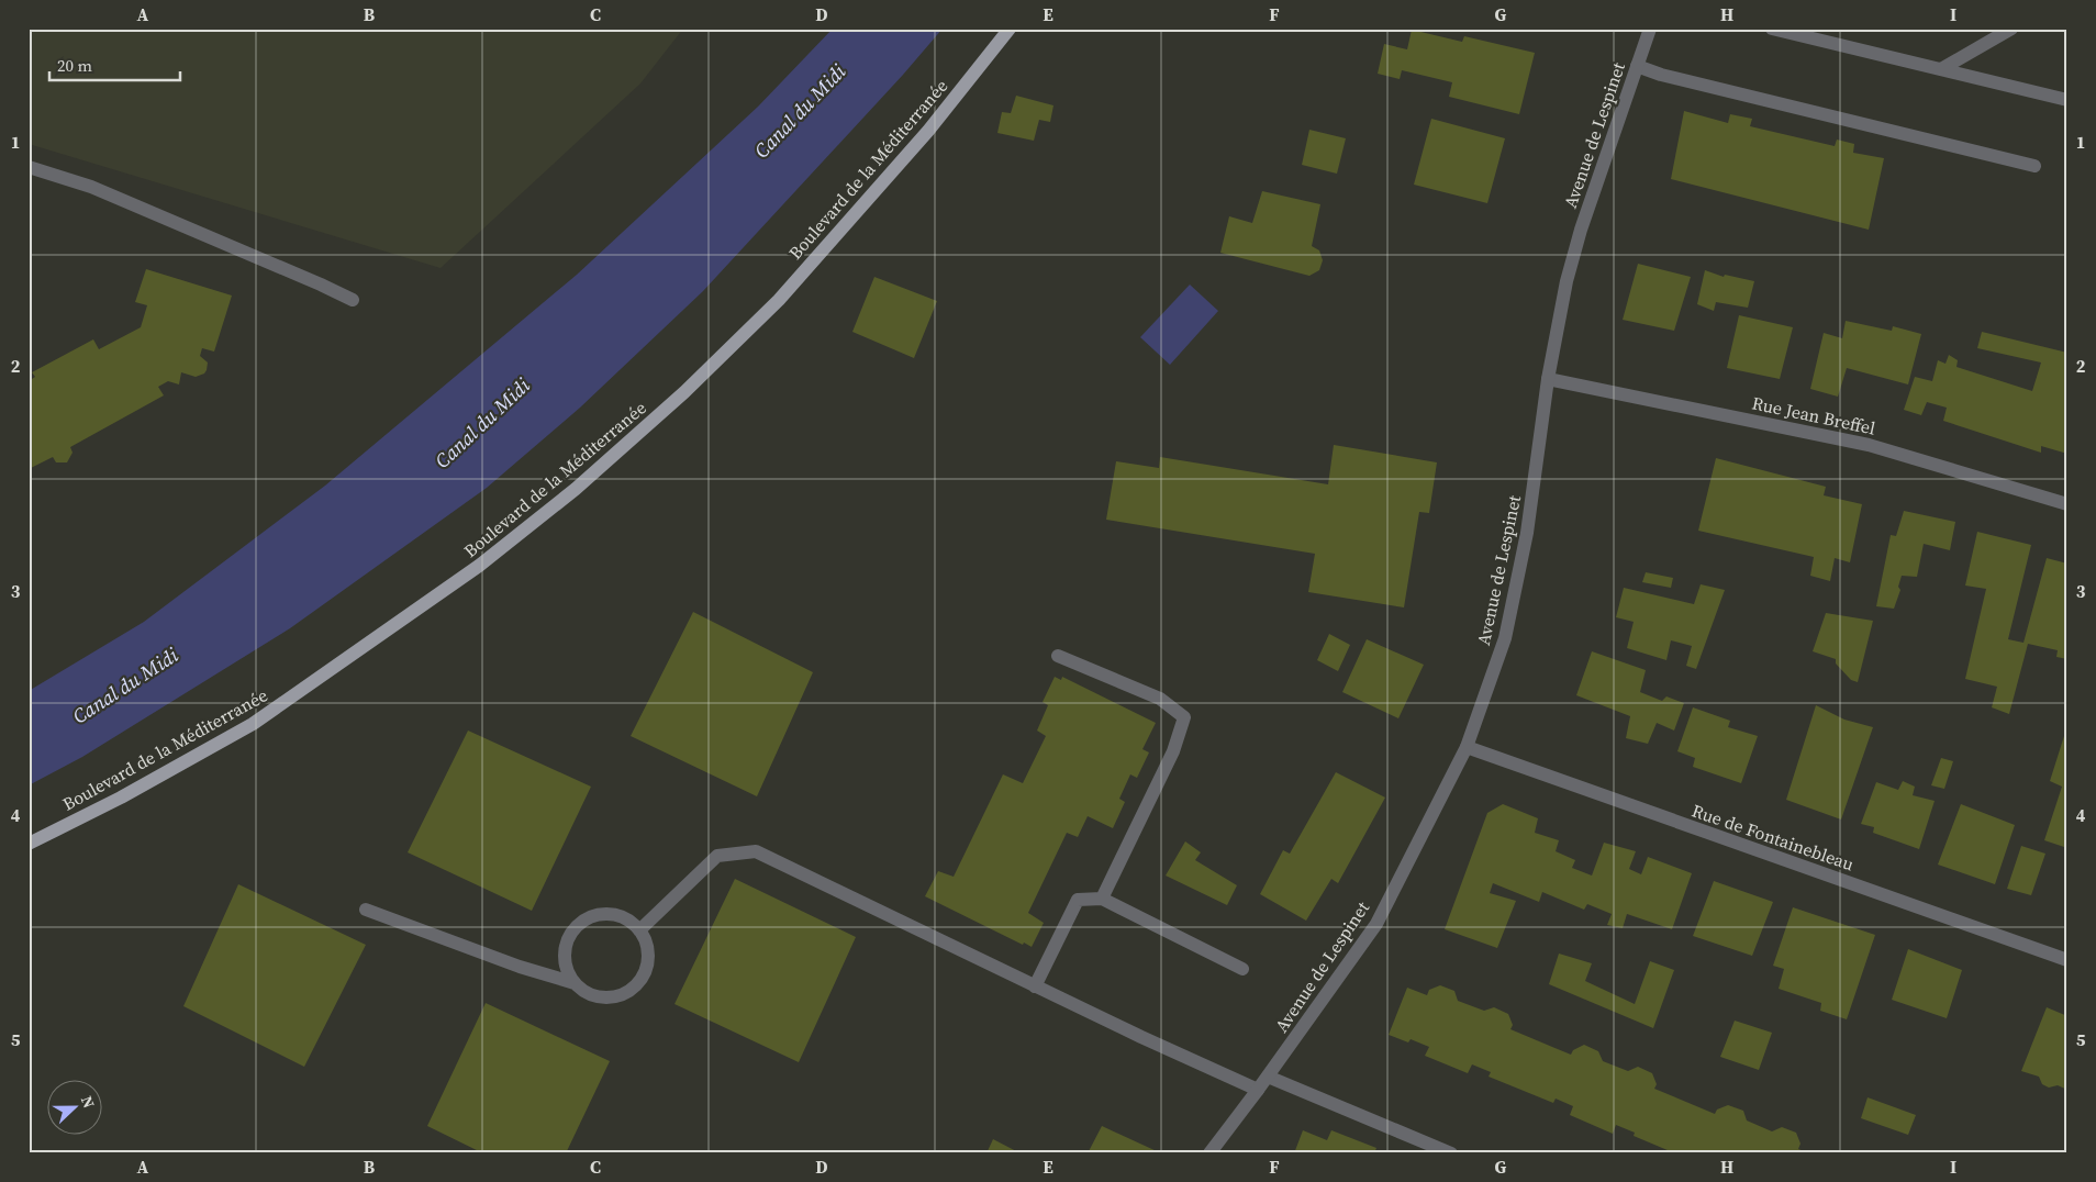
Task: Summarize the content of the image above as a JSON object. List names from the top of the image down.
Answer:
{
  "streets": {
    "main road": ["Boulevard de la Méditerranée"],
    "street": ["Avenue de Lespinet", "Rue Jean Breffel", "Rue de Fontainebleau"]
  },
  "crossings": [
    ["Avenue de Lespinet", "Rue Jean Breffel"],
    ["Avenue de Lespinet", "Rue de Fontainebleau"]
  ],
  "water": ["Canal du Midi"],
  "scale_bar": "20 m",
  "north": "right",
  "grid": {
    "columns": [
      "A",
      "B",
      "C",
      "D",
      "E",
      "F",
      "G",
      "H",
      "I"
    ],
    "rows": [
      "1",
      "2",
      "3",
      "4",
      "5"
    ]
  }
}
